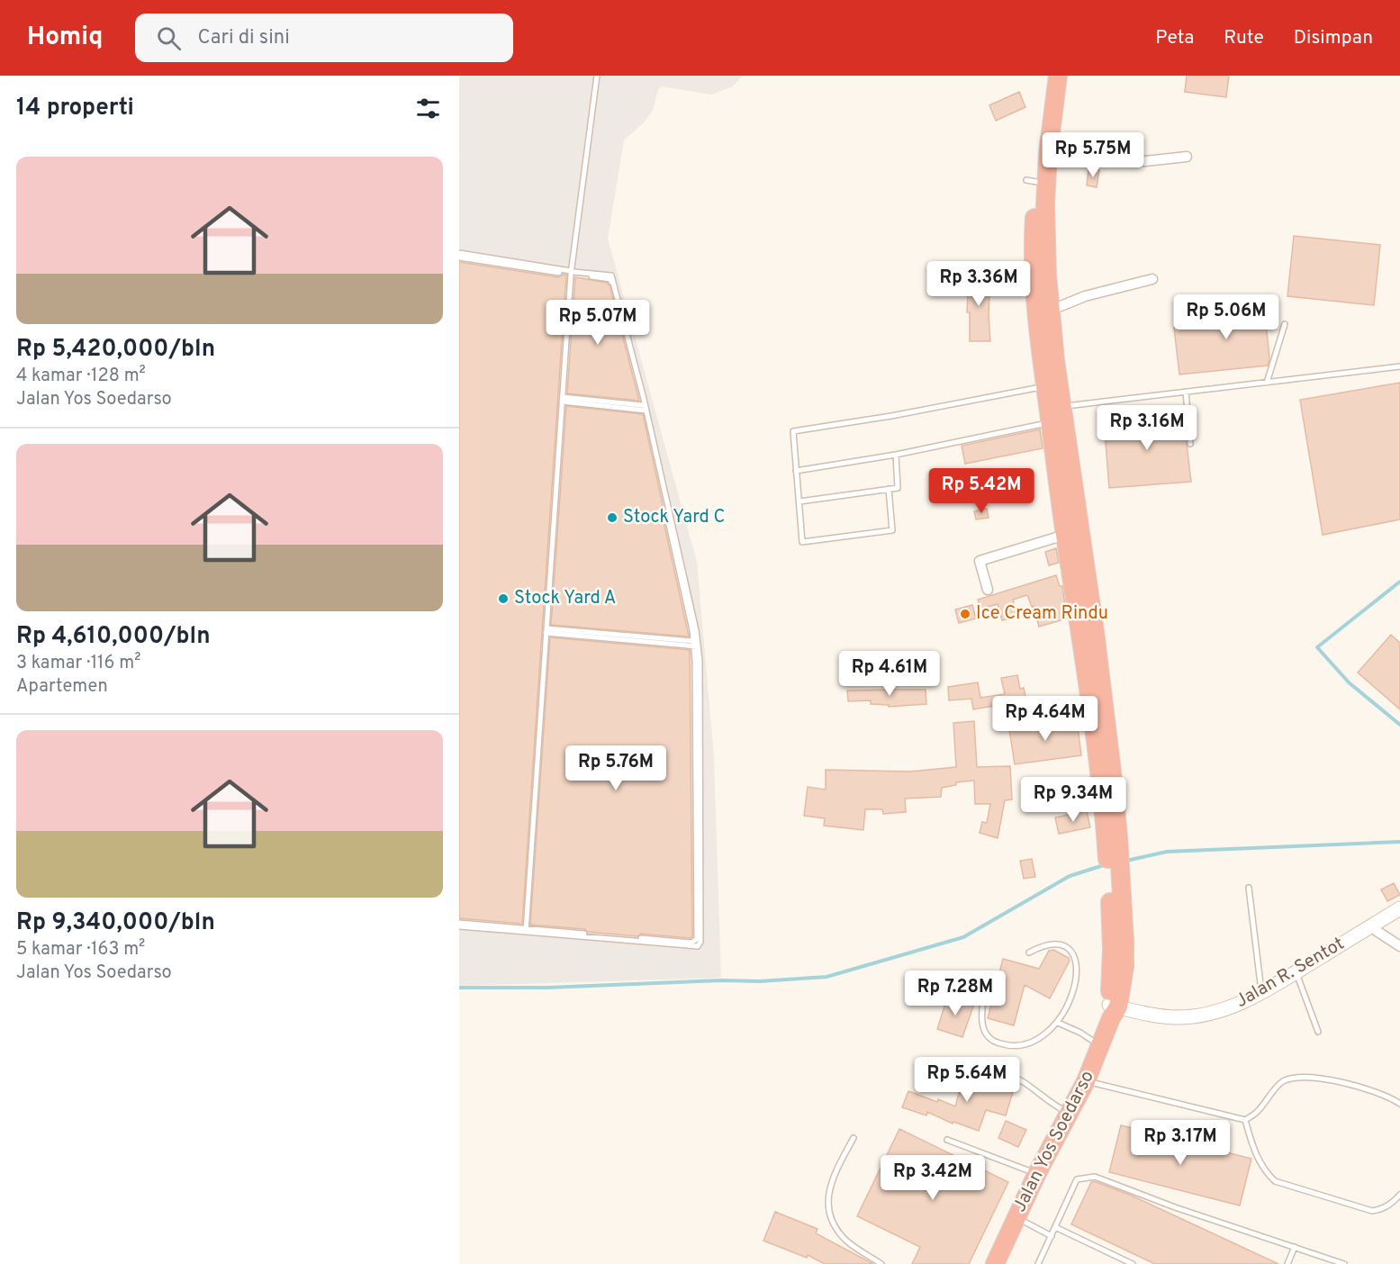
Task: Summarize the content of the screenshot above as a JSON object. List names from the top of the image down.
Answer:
{
  "streets": {
    "highway": ["Jalan Yos Soedarso"],
    "street": ["Jalan R. Sentot"]
  },
  "crossings": [
    ["Jalan R. Sentot", "Jalan Yos Soedarso"]
  ],
  "places": ["Stock Yard C", "Stock Yard A", "Ice Cream Rindu"],
  "page": {
    "header": "Homiq",
    "search": "Cari di sini",
    "nav": ["Peta", "Rute", "Disimpan"],
    "heading": "14 properti",
    "price": [
      "Rp 5.75M",
      "Rp 3.36M",
      "Rp 5.06M",
      "Rp 5.07M",
      "Rp 3.16M",
      "Rp 5.42M",
      "Rp 4.61M",
      "Rp 4.64M",
      "Rp 5.76M",
      "Rp 9.34M",
      "Rp 7.28M",
      "Rp 5.64M",
      "Rp 3.17M",
      "Rp 3.42M"
    ],
    "list": [
      {
        "name": "Rp 5,420,000/bln",
        "note": "4 kamar · 128 m² · Jalan Yos Soedarso"
      },
      {
        "name": "Rp 4,610,000/bln",
        "note": "3 kamar · 116 m² · Apartemen"
      },
      {
        "name": "Rp 9,340,000/bln",
        "note": "5 kamar · 163 m² · Jalan Yos Soedarso"
      }
    ]
  }
}
